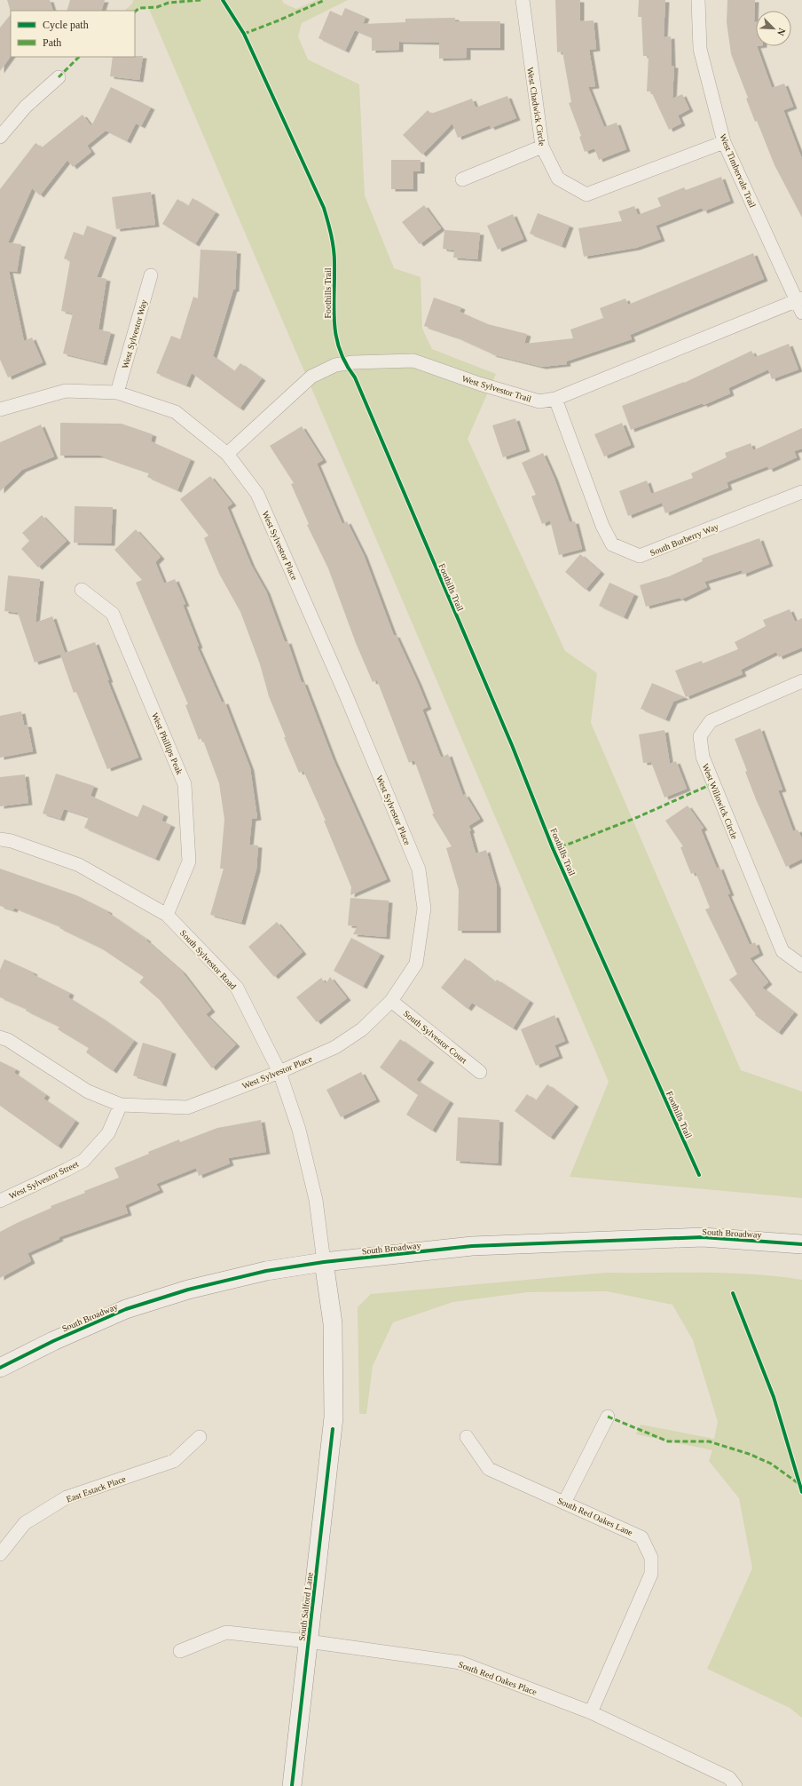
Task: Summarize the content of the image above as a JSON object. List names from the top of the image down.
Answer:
{
  "streets": {
    "main road": ["South Broadway", "South Salford Lane"],
    "street": [
      "West Chadwick Circle",
      "West Timbervale Trail",
      "West Sylvestor Way",
      "West Sylvestor Trail",
      "South Burberry Way",
      "West Sylvestor Place",
      "West Phillips Peak",
      "West Willowick Circle",
      "South Sylvestor Road",
      "South Sylvestor Court",
      "West Sylvestor Street",
      "East Estack Place",
      "South Red Oakes Lane",
      "South Red Oakes Place"
    ],
    "cycle path": ["Foothills Trail"]
  },
  "crossings": [
    ["West Chadwick Circle", "West Timbervale Trail"],
    ["West Timbervale Trail", "West Sylvestor Trail"],
    ["West Sylvestor Way", "West Sylvestor Place"],
    ["West Sylvestor Trail", "South Burberry Way"],
    ["West Sylvestor Trail", "West Sylvestor Place"],
    ["West Sylvestor Place", "South Sylvestor Road"],
    ["West Sylvestor Place", "South Sylvestor Court"],
    ["West Sylvestor Place", "West Sylvestor Street"],
    ["West Phillips Peak", "South Sylvestor Road"],
    ["South Sylvestor Road", "South Broadway"],
    ["South Sylvestor Road", "South Salford Lane"],
    ["South Broadway", "South Salford Lane"],
    ["South Red Oakes Lane", "South Red Oakes Place"],
    ["South Salford Lane", "South Red Oakes Place"]
  ],
  "legend": ["Cycle path", "Path"],
  "north": "bottom right"
}
